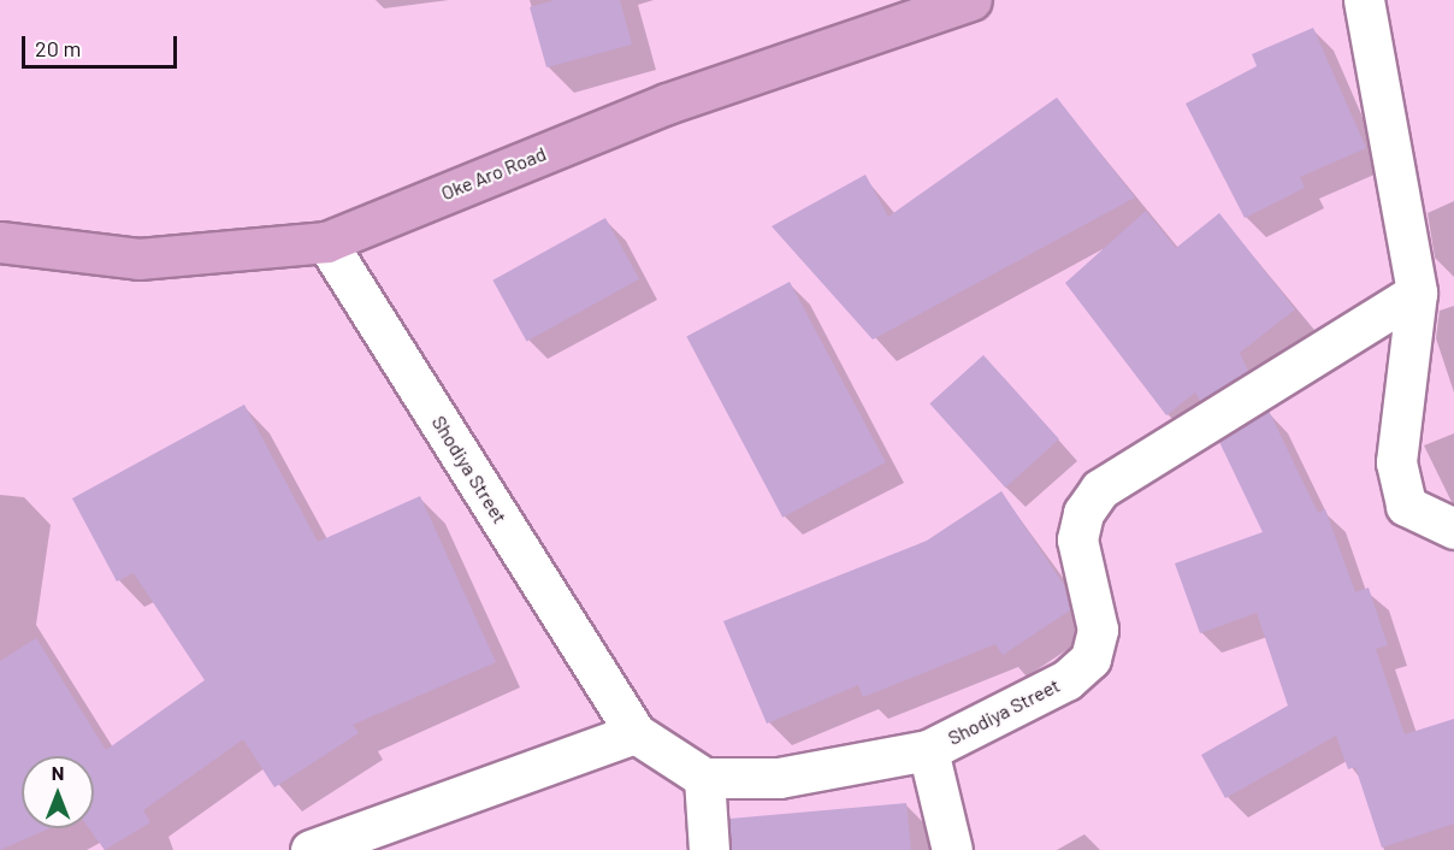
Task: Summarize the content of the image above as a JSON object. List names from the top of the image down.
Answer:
{
  "streets": {
    "main road": ["Oke Aro Road"],
    "street": ["Shodiya Street"]
  },
  "crossings": [
    ["Oke Aro Road", "Shodiya Street"]
  ],
  "scale_bar": "20 m",
  "north": "top"
}
